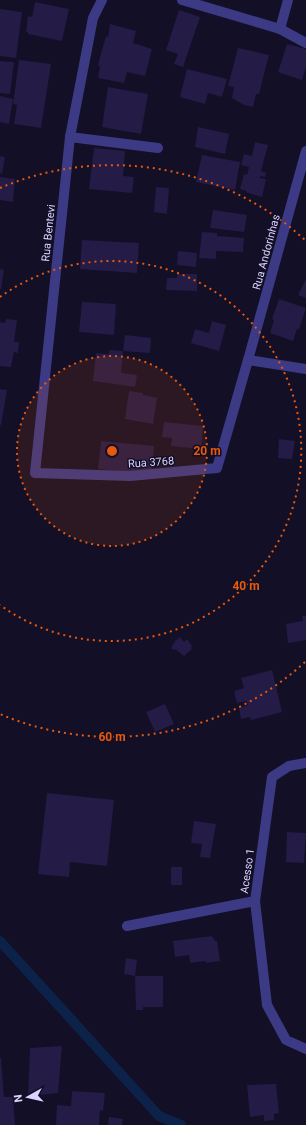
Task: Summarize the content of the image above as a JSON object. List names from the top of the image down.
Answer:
{
  "streets": {
    "street": [
      "Rua Bentevi",
      "Rua Andorinhas",
      "Rua 3768",
      "Acesso 1"
    ]
  },
  "crossings": [
    ["Rua Bentevi", "Rua 3768"],
    ["Rua Andorinhas", "Rua 3768"]
  ],
  "north": "left",
  "rings": ["20 m", "40 m", "60 m"]
}
